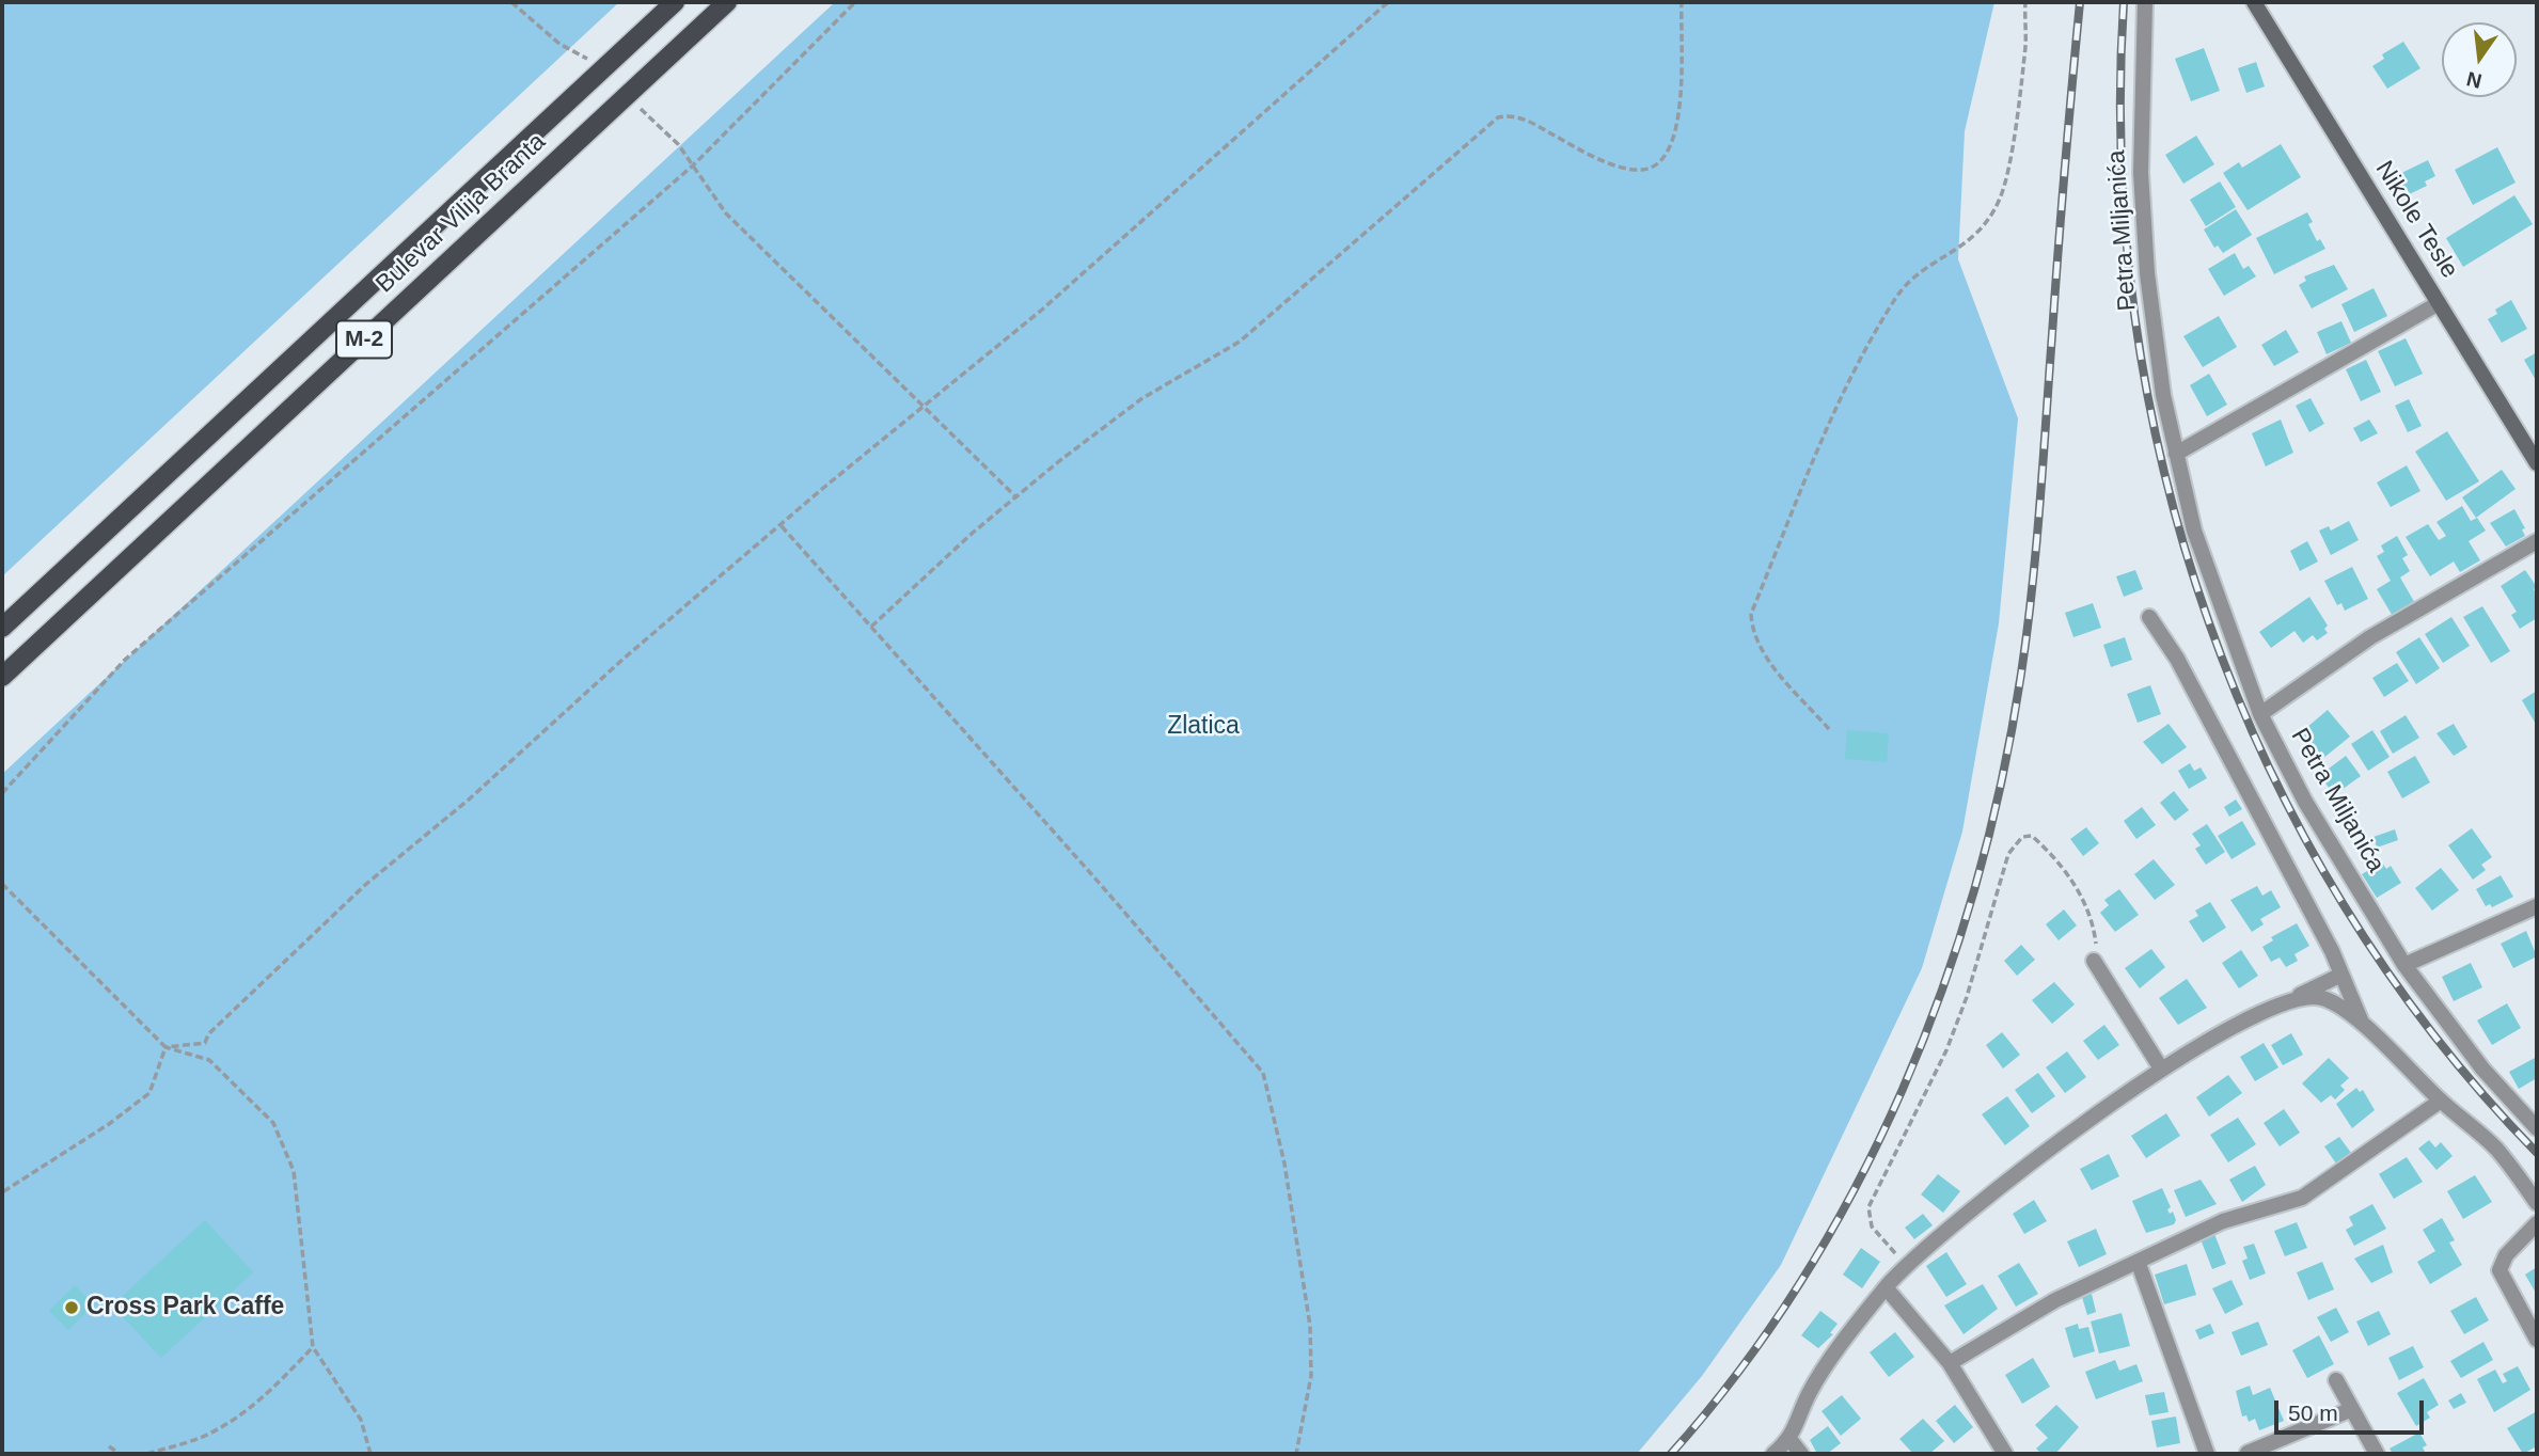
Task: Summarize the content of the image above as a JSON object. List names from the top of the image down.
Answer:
{
  "streets": {
    "main road": ["Bulevar Vilija Branta", "M-2"],
    "street": ["Nikole Tesle", "Petra Miljanića"]
  },
  "parks": ["Zlatica"],
  "places": ["Cross Park Caffe"],
  "scale_bar": "50 m",
  "north": "bottom"
}
